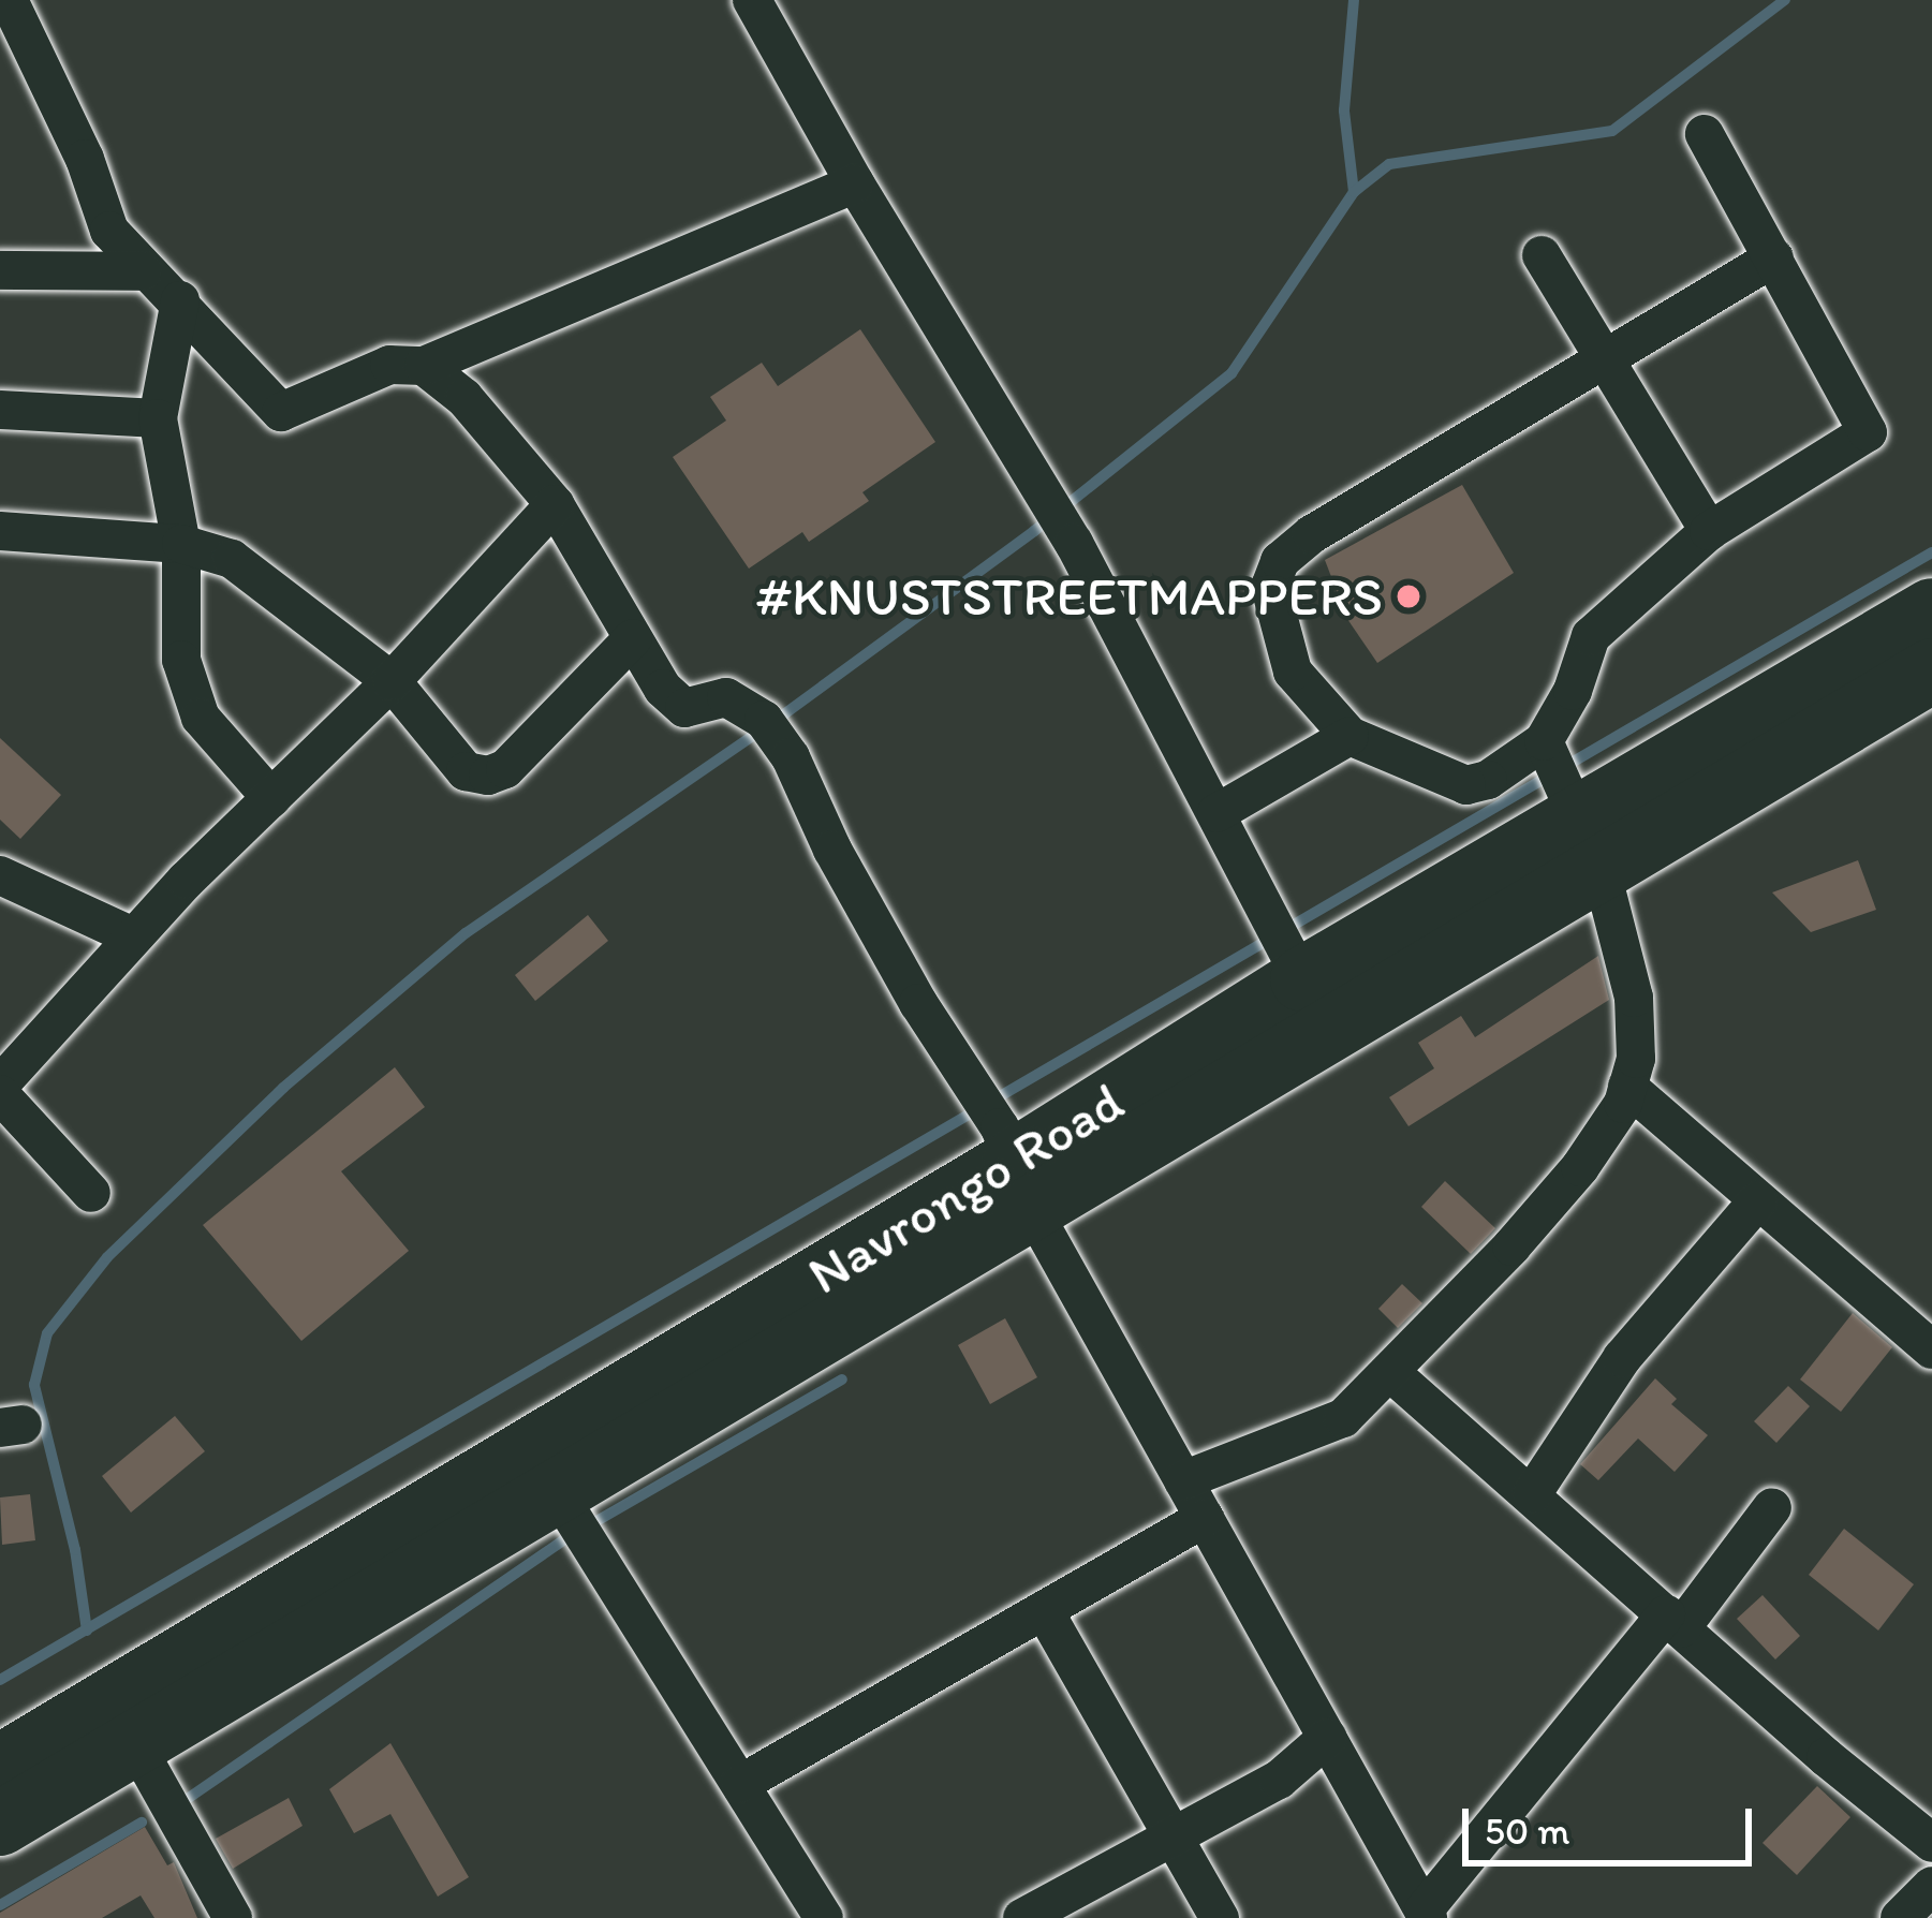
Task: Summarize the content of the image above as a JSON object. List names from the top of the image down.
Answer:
{
  "streets": {
    "highway": ["Navrongo Road"]
  },
  "places": ["#KNUSTSTREETMAPPERS"],
  "scale_bar": "50 m"
}
